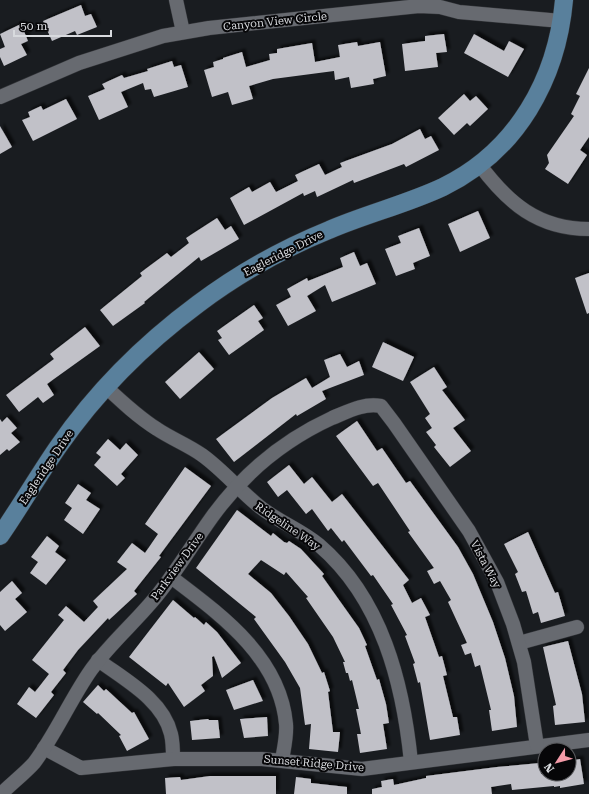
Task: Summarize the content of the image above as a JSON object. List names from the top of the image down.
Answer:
{
  "streets": {
    "main road": ["Eagleridge Drive"],
    "street": [
      "Canyon View Circle",
      "Ridgeline Way",
      "Vista Way",
      "Parkview Drive",
      "Sunset Ridge Drive"
    ]
  },
  "crossings": [
    ["Canyon View Circle", "Eagleridge Drive"],
    ["Eagleridge Drive", "Ridgeline Way"],
    ["Ridgeline Way", "Parkview Drive"],
    ["Ridgeline Way", "Sunset Ridge Drive"],
    ["Vista Way", "Parkview Drive"],
    ["Vista Way", "Sunset Ridge Drive"],
    ["Parkview Drive", "Sunset Ridge Drive"]
  ],
  "scale_bar": "50 m",
  "north": "bottom left"
}
